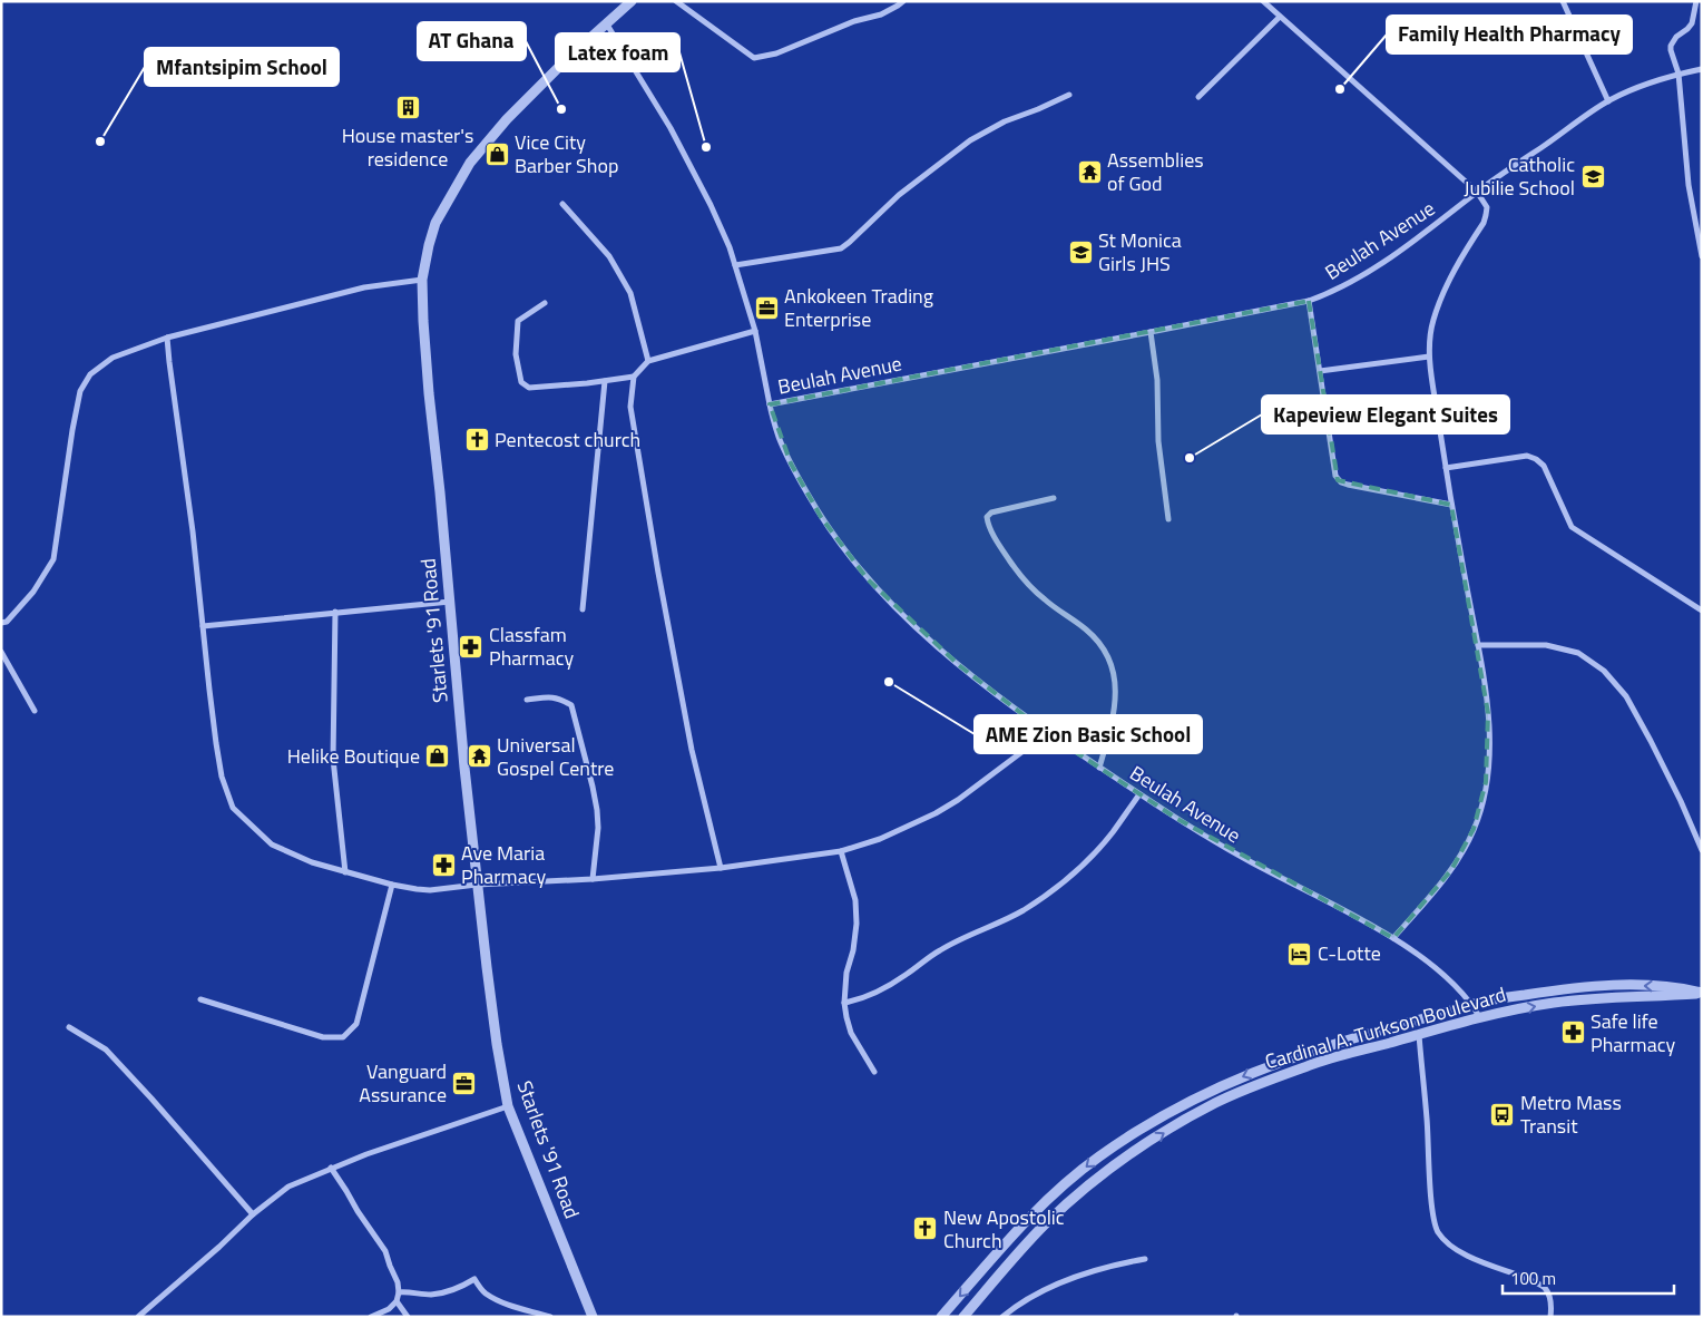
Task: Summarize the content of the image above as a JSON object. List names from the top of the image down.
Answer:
{
  "streets": {
    "street": ["Beulah Avenue", "Starlets '91 Road", "Cardinal A. Turkson Boulevard"]
  },
  "crossings": [
    ["Beulah Avenue", "Cardinal A. Turkson Boulevard"]
  ],
  "places": {
    "other": [
      "Family Health Pharmacy",
      "AT Ghana",
      "Mfantsipim School",
      "Latex foam",
      "Kapeview Elegant Suites",
      "AME Zion Basic School"
    ],
    "building": ["House master's residence"],
    "shop": ["Vice City Barber Shop", "Helike Boutique"],
    "temple": ["Assemblies of God", "Universal Gospel Centre"],
    "school or university": ["Catholic Jubilie School", "St Monica Girls JHS"],
    "office": ["Ankokeen Trading Enterprise", "Vanguard Assurance"],
    "church": ["Pentecost church", "New Apostolic Church"],
    "pharmacy": ["Classfam Pharmacy", "Ave Maria Pharmacy", "Safe life Pharmacy"],
    "hotel": ["C-Lotte"],
    "bus stop": ["Metro Mass Transit"]
  },
  "scale_bar": "100 m"
}
